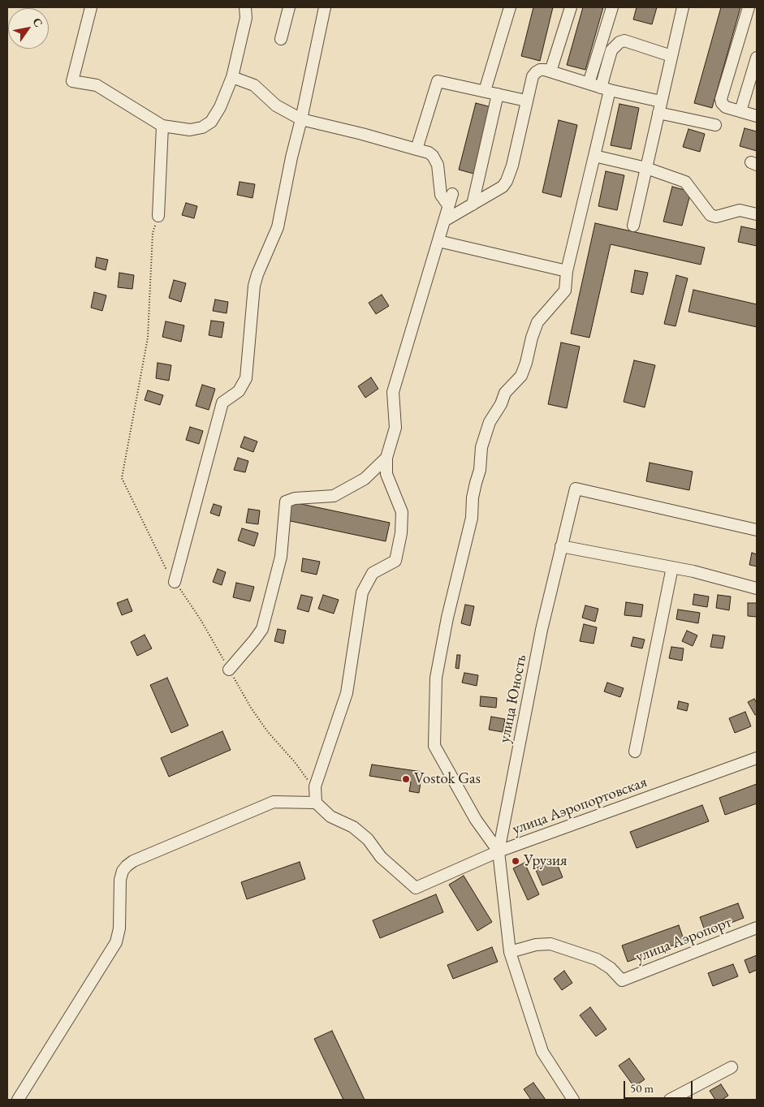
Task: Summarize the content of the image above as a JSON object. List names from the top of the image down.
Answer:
{
  "streets": {
    "street": ["улица Юность", "улица Аэропортовская", "улица Аэропорт"]
  },
  "crossings": [
    ["улица Юность", "улица Аэропортовская"]
  ],
  "places": ["Vostok Gas", "Урузия"],
  "scale_bar": "50 m",
  "north": "top right"
}
